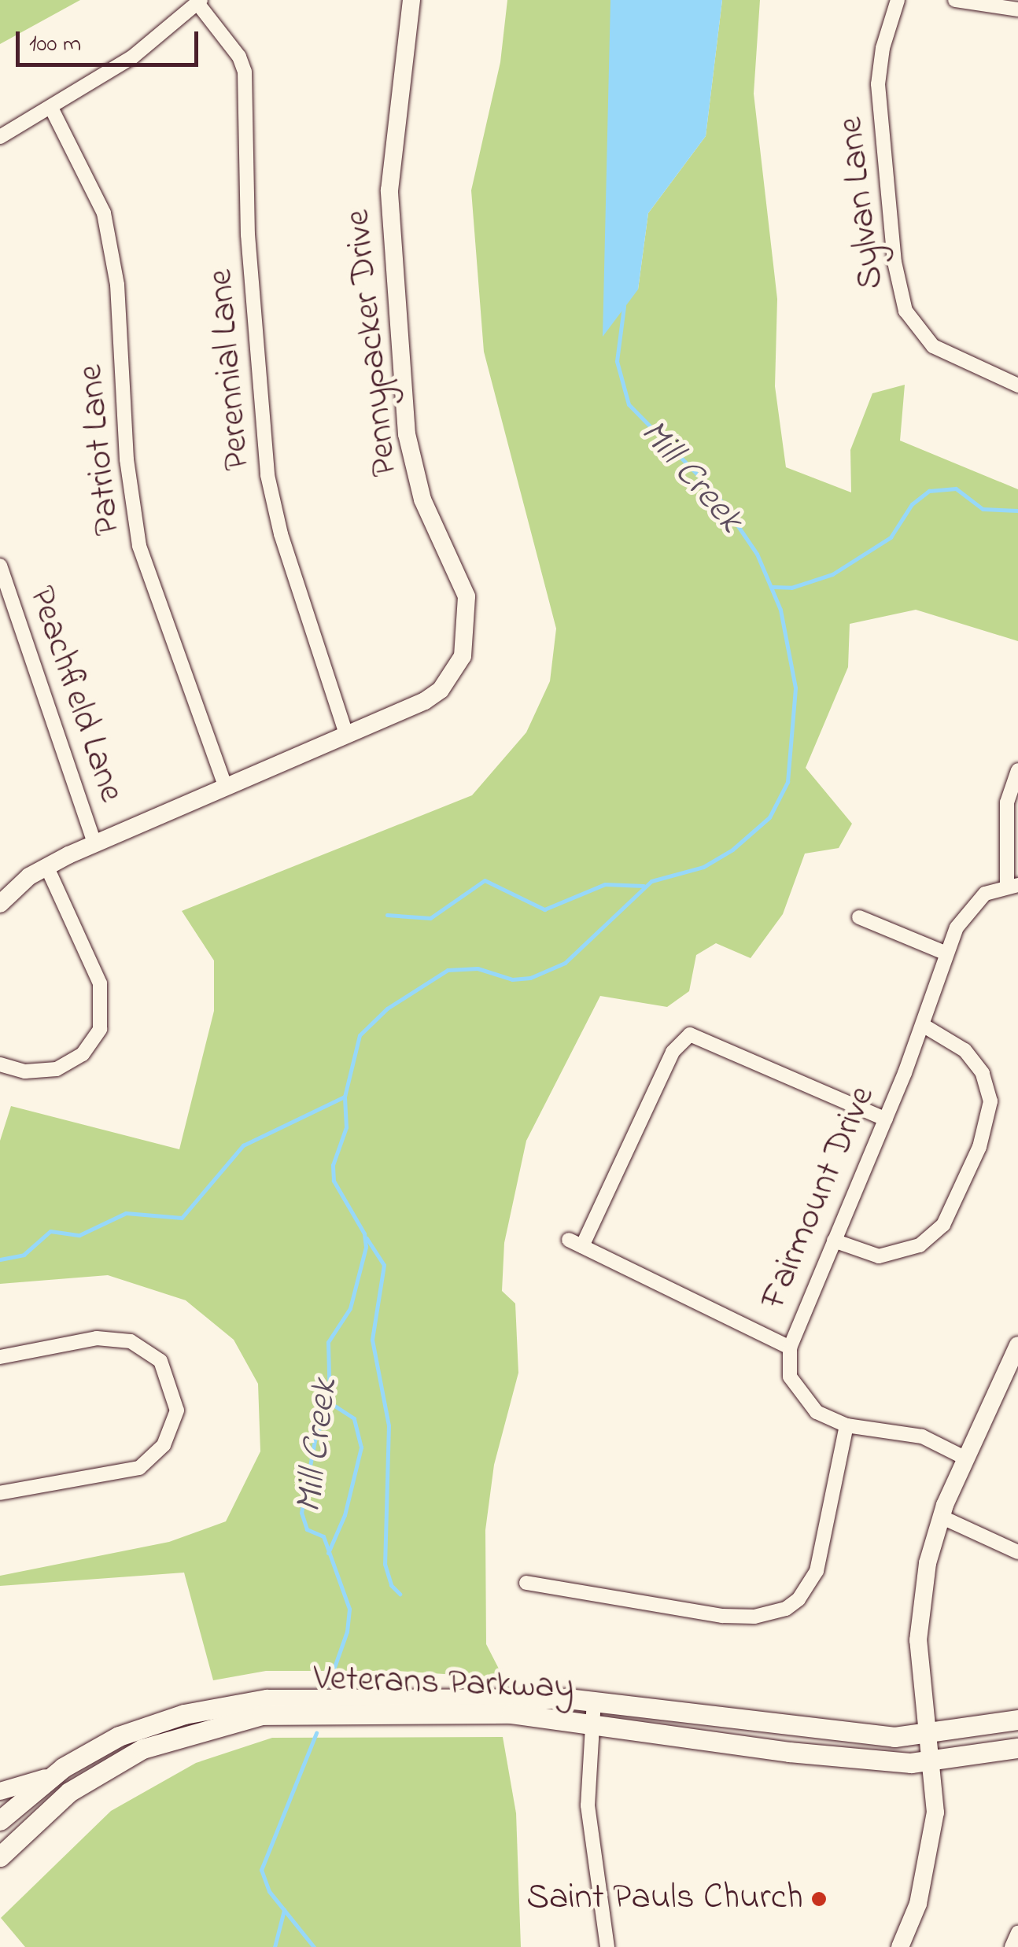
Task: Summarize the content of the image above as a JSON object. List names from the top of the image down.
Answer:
{
  "streets": {
    "main road": ["Veterans Parkway"],
    "street": [
      "Sylvan Lane",
      "Pennypacker Drive",
      "Perennial Lane",
      "Patriot Lane",
      "Peachfield Lane",
      "Fairmount Drive"
    ]
  },
  "crossings": [
    ["Pennypacker Drive", "Perennial Lane"],
    ["Pennypacker Drive", "Patriot Lane"],
    ["Pennypacker Drive", "Peachfield Lane"]
  ],
  "water": ["Mill Creek"],
  "places": ["Saint Pauls Church"],
  "scale_bar": "100 m"
}
